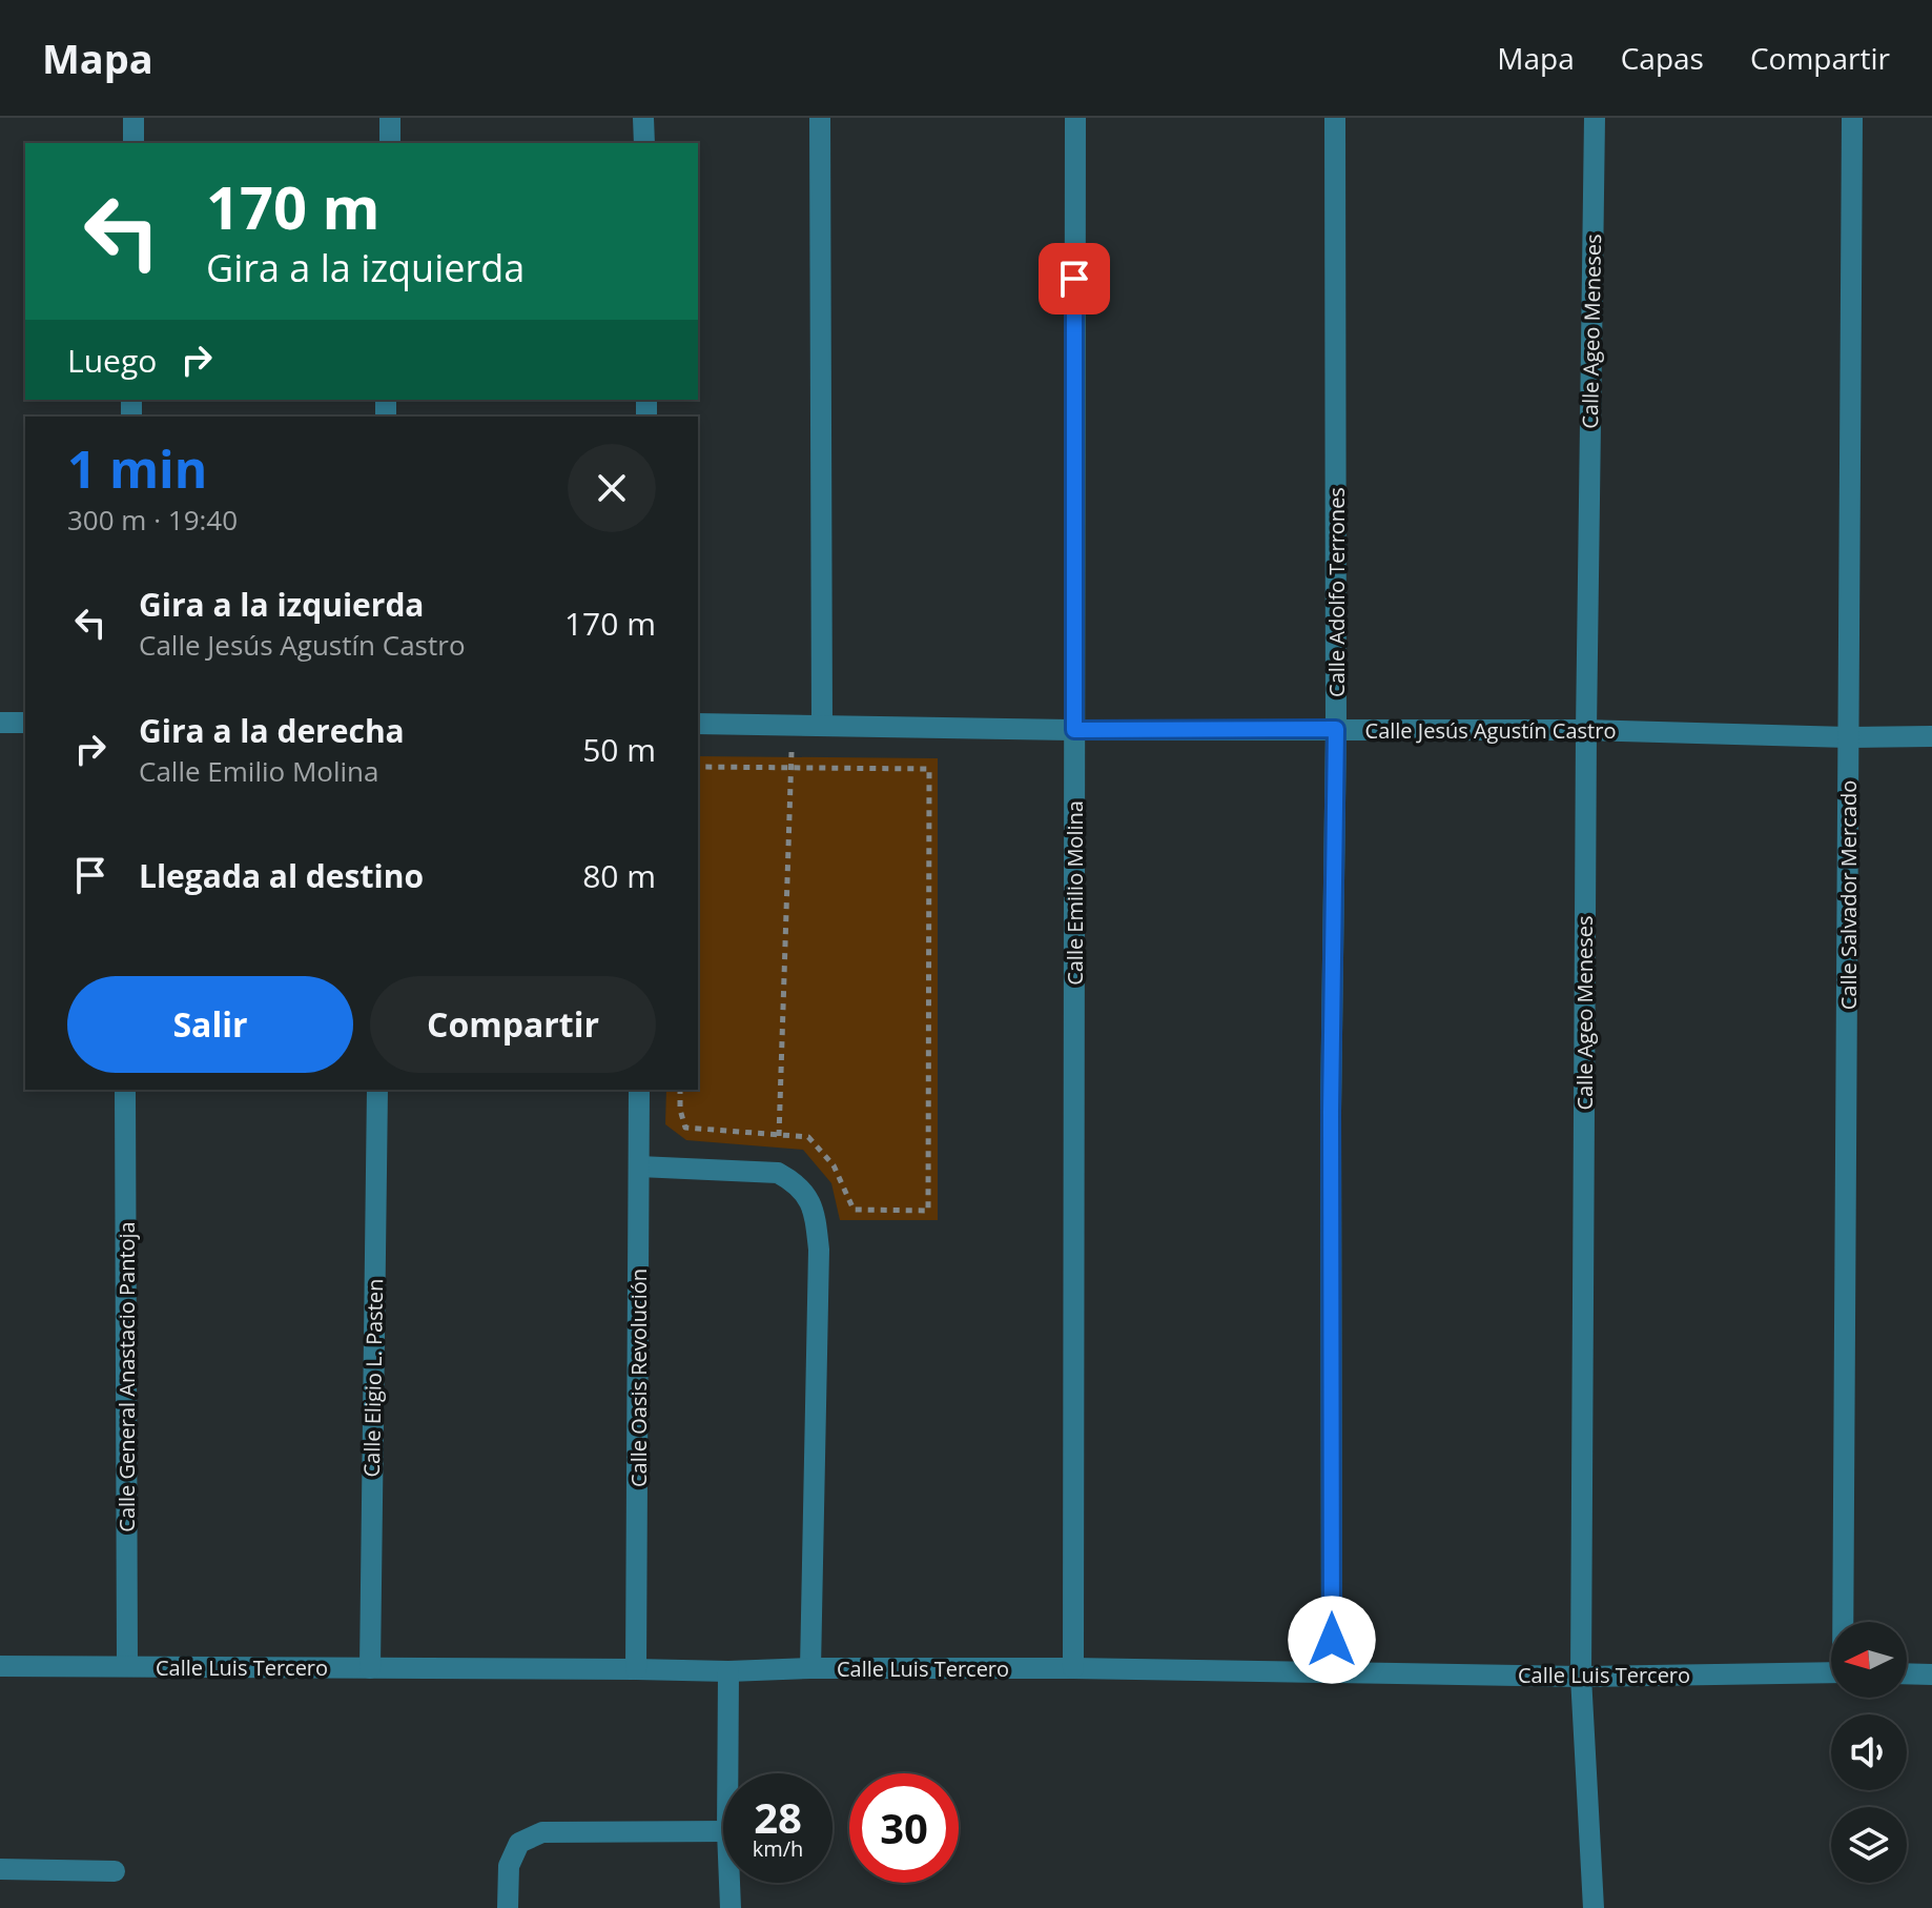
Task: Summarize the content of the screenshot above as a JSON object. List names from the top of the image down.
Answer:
{
  "streets": {
    "street": [
      "Calle Ageo Meneses",
      "Calle Adolfo Terrones",
      "Calle Jesús Agustín Castro",
      "Calle Emilio Molina",
      "Calle Salvador Mercado",
      "Calle General Anastacio Pantoja",
      "Calle Eligio L. Pasten",
      "Calle Oasis Revolución",
      "Calle Luis Tercero"
    ]
  },
  "crossings": [
    ["Calle Ageo Meneses", "Calle Jesús Agustín Castro"],
    ["Calle Ageo Meneses", "Calle Luis Tercero"],
    ["Calle Adolfo Terrones", "Calle Jesús Agustín Castro"],
    ["Calle Adolfo Terrones", "Calle Luis Tercero"],
    ["Calle Jesús Agustín Castro", "Calle Emilio Molina"],
    ["Calle Jesús Agustín Castro", "Calle Salvador Mercado"],
    ["Calle Emilio Molina", "Calle Luis Tercero"],
    ["Calle General Anastacio Pantoja", "Calle Luis Tercero"],
    ["Calle Eligio L. Pasten", "Calle Luis Tercero"],
    ["Calle Oasis Revolución", "Calle Luis Tercero"]
  ],
  "north": "left",
  "page": {
    "header": "Mapa",
    "nav": ["Mapa", "Capas", "Compartir"],
    "turn": ["170 m", "Gira a la izquierda"],
    "then": "Luego",
    "heading": ["1 min", "300 m · 19:40"],
    "list": [
      {
        "name": "Gira a la izquierda",
        "note": "Calle Jesús Agustín Castro",
        "value": "170 m"
      },
      {
        "name": "Gira a la derecha",
        "note": "Calle Emilio Molina",
        "value": "50 m"
      },
      {
        "name": "Llegada al destino",
        "value": "80 m"
      }
    ],
    "buttons": ["Salir", "Compartir"],
    "speed": "28 km/h",
    "limit": "30"
  }
}
